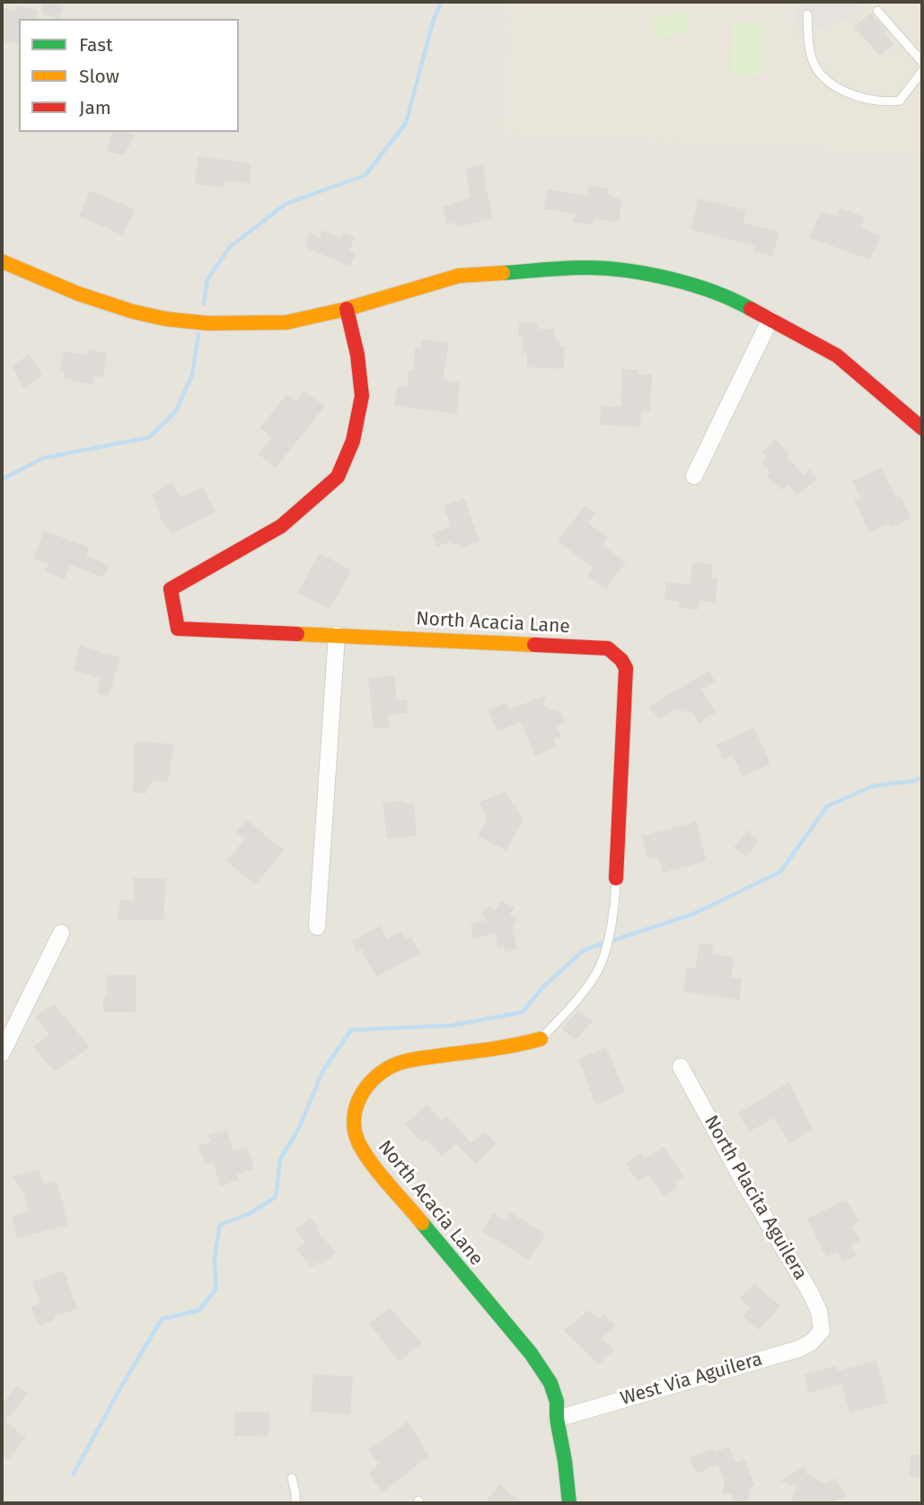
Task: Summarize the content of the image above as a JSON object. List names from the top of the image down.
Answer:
{
  "streets": {
    "street": ["North Acacia Lane", "North Placita Aguilera", "West Via Aguilera"]
  },
  "crossings": [
    ["North Acacia Lane", "West Via Aguilera"],
    ["North Placita Aguilera", "West Via Aguilera"]
  ],
  "legend": ["Fast", "Slow", "Jam"]
}
